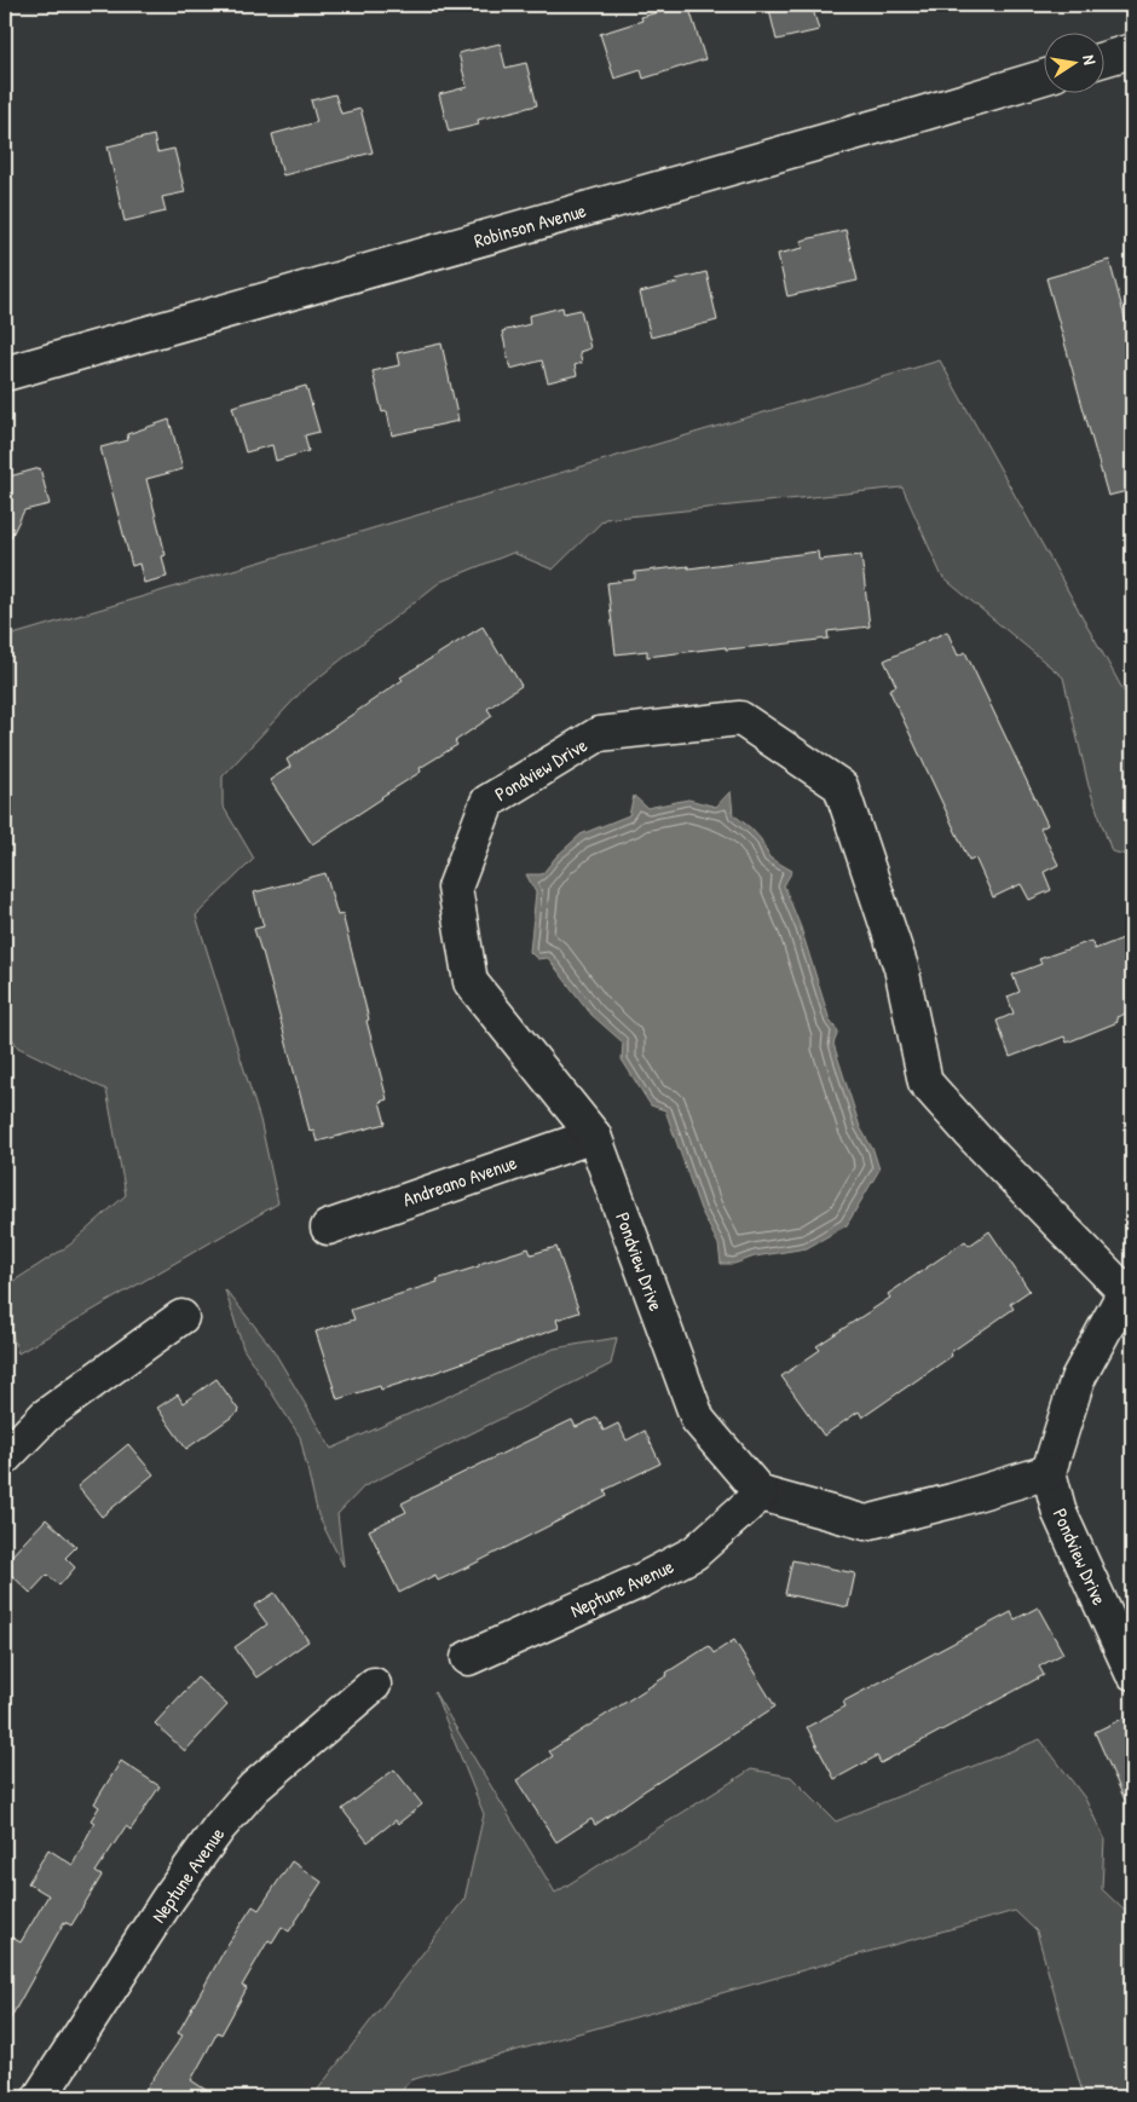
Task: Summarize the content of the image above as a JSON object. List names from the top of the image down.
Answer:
{
  "streets": {
    "street": [
      "Robinson Avenue",
      "Pondview Drive",
      "Andreano Avenue",
      "Neptune Avenue"
    ]
  },
  "crossings": [
    ["Pondview Drive", "Andreano Avenue"],
    ["Pondview Drive", "Neptune Avenue"]
  ],
  "north": "right"
}
